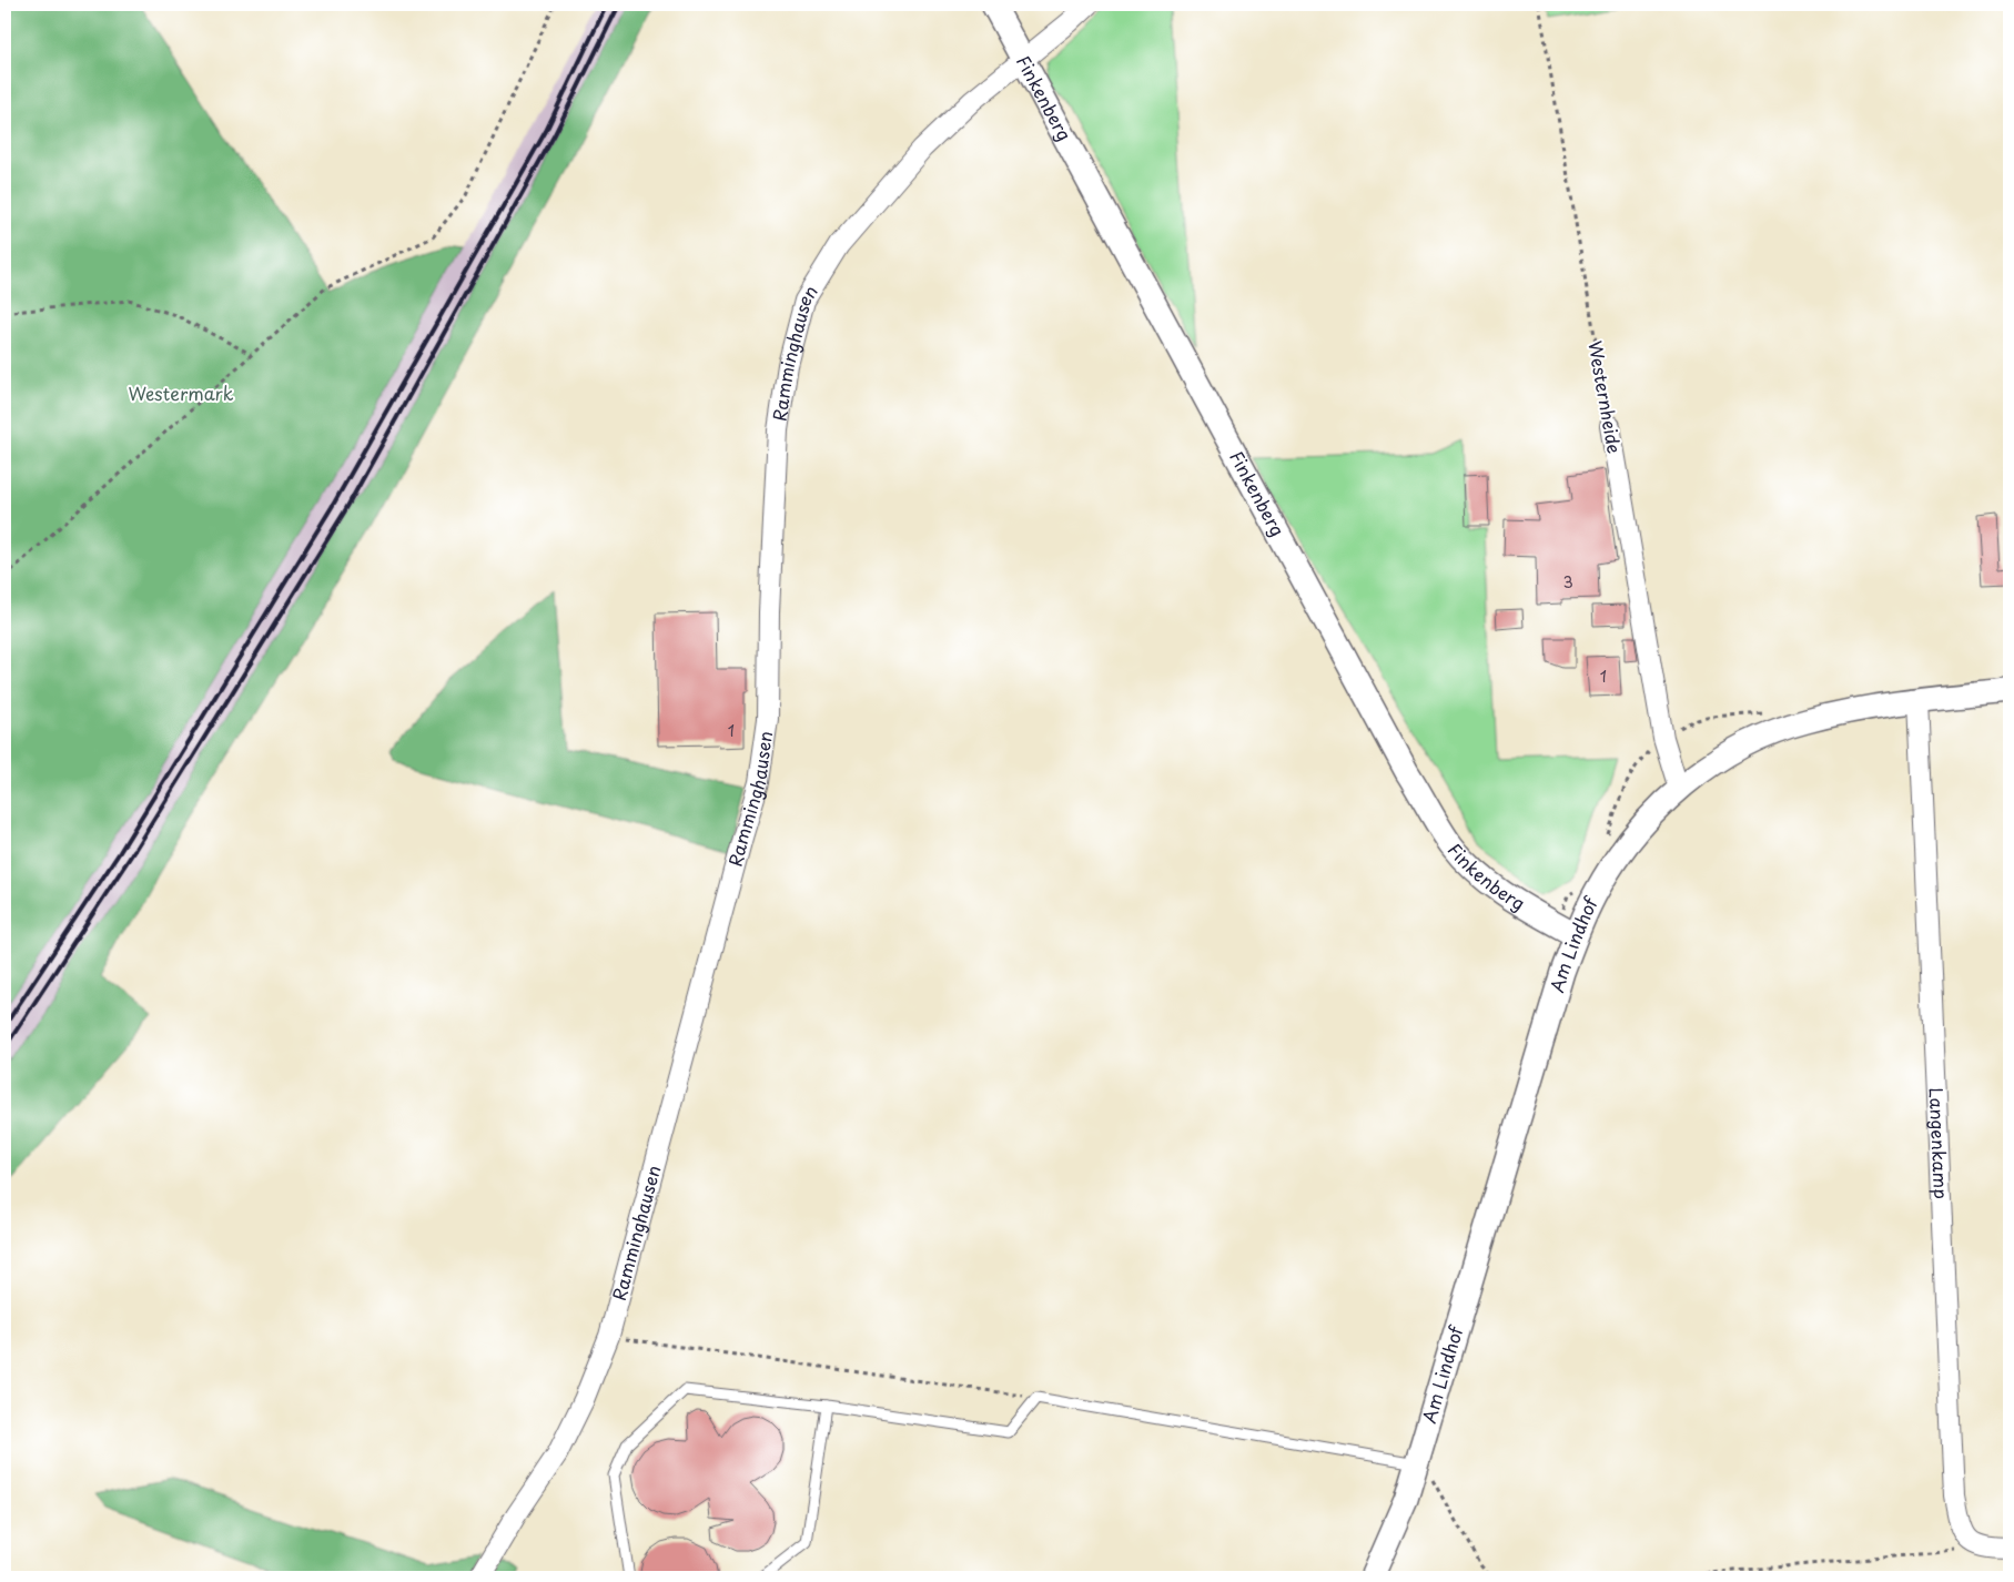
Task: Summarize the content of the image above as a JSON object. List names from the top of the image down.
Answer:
{
  "streets": {
    "street": [
      "Finkenberg",
      "Ramminghausen",
      "Westernheide",
      "Am Lindhof",
      "Langenkamp"
    ]
  },
  "crossings": [
    ["Finkenberg", "Ramminghausen"],
    ["Finkenberg", "Am Lindhof"],
    ["Westernheide", "Am Lindhof"],
    ["Am Lindhof", "Langenkamp"]
  ],
  "parks": ["Westermark"],
  "house_numbers": ["3", "1", "1"]
}
